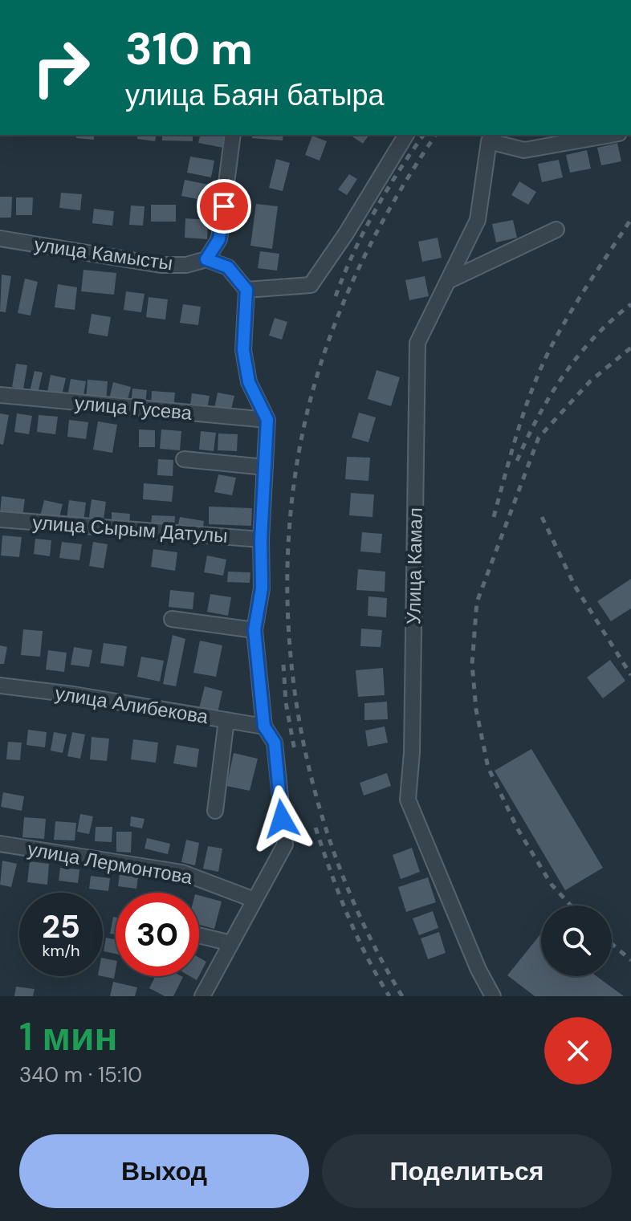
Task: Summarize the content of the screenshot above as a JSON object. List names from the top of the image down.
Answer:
{
  "streets": {
    "street": [
      "улица Камысты",
      "улица Гусева",
      "улица Сырым Датулы",
      "Улица Камал",
      "улица Алибекова",
      "улица Лермонтова"
    ]
  },
  "page": {
    "turn": ["310 m", "улица Баян батыра"],
    "speed": "25 km/h",
    "limit": "30",
    "heading": ["1 мин", "340 m · 15:10"],
    "buttons": ["Выход", "Поделиться"]
  }
}
